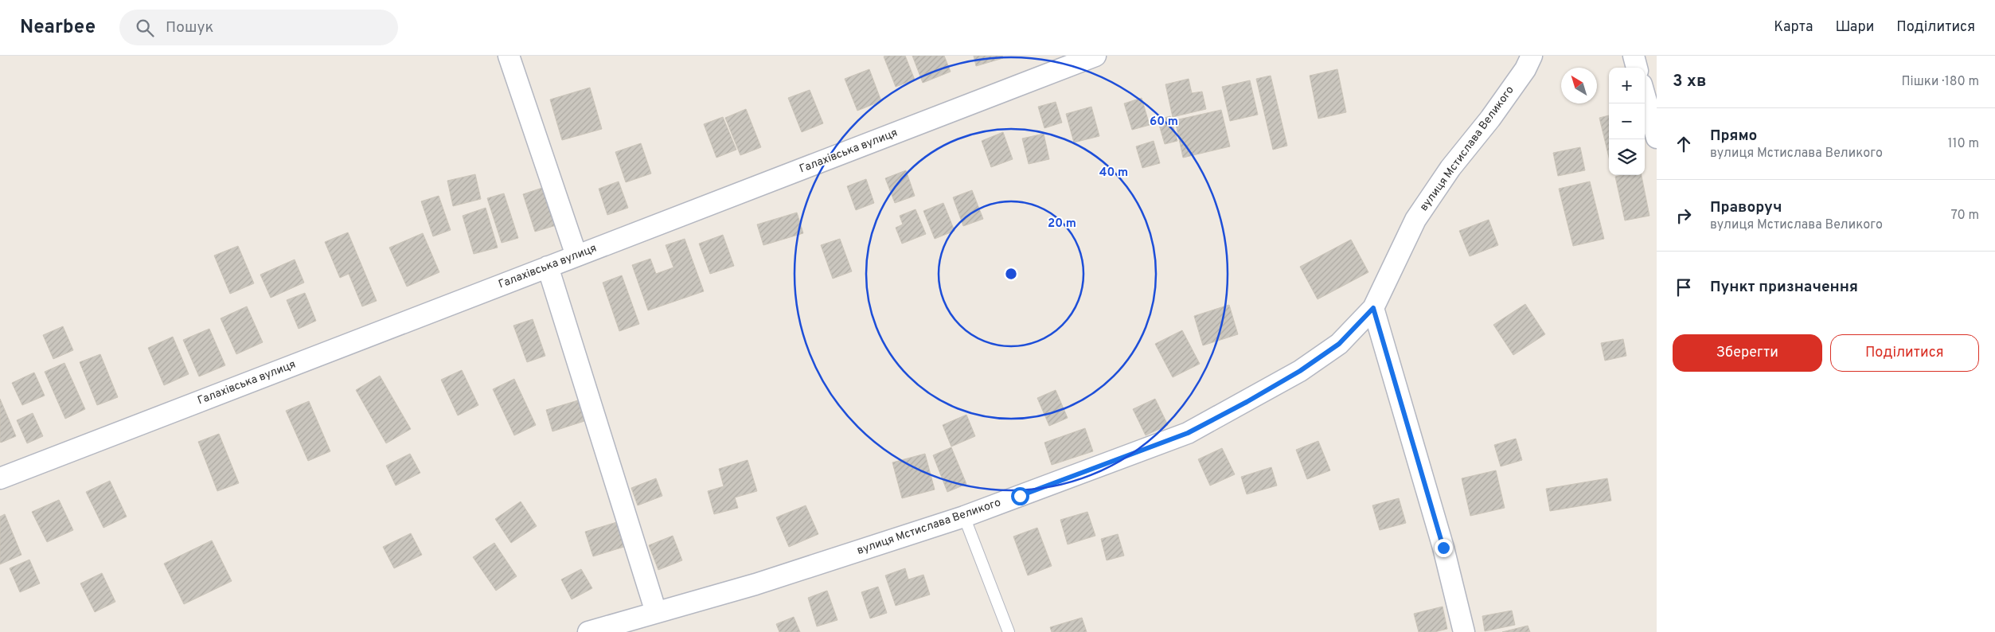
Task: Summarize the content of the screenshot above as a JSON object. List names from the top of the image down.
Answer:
{
  "streets": {
    "street": ["вулиця Мстислава Великого", "Галахівська вулиця"]
  },
  "north": "top left",
  "page": {
    "header": "Nearbee",
    "search": "Пошук",
    "nav": ["Карта", "Шари", "Поділитися"],
    "heading": ["3 хв", "Пішки · 180 m"],
    "map_buttons": ["+", "−"],
    "list": [
      ["Прямо", "вулиця Мстислава Великого", "110 m"],
      ["Праворуч", "вулиця Мстислава Великого", "70 m"],
      "Пункт призначення"
    ],
    "buttons": ["Зберегти", "Поділитися"]
  },
  "rings": ["60 m", "40 m", "20 m"]
}
